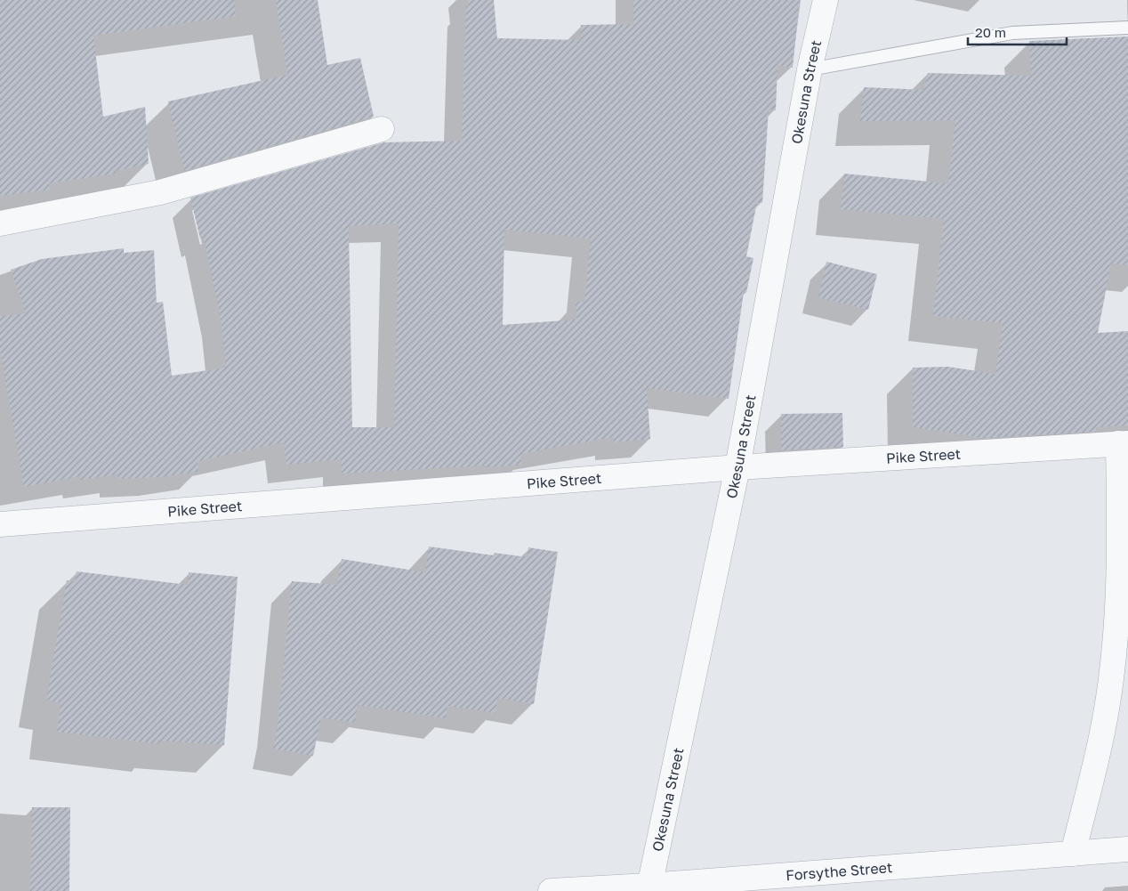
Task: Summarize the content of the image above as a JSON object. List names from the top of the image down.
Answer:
{
  "streets": {
    "street": ["Okesuna Street", "Pike Street", "Forsythe Street"]
  },
  "crossings": [
    ["Okesuna Street", "Pike Street"],
    ["Okesuna Street", "Forsythe Street"]
  ],
  "scale_bar": "20 m"
}
